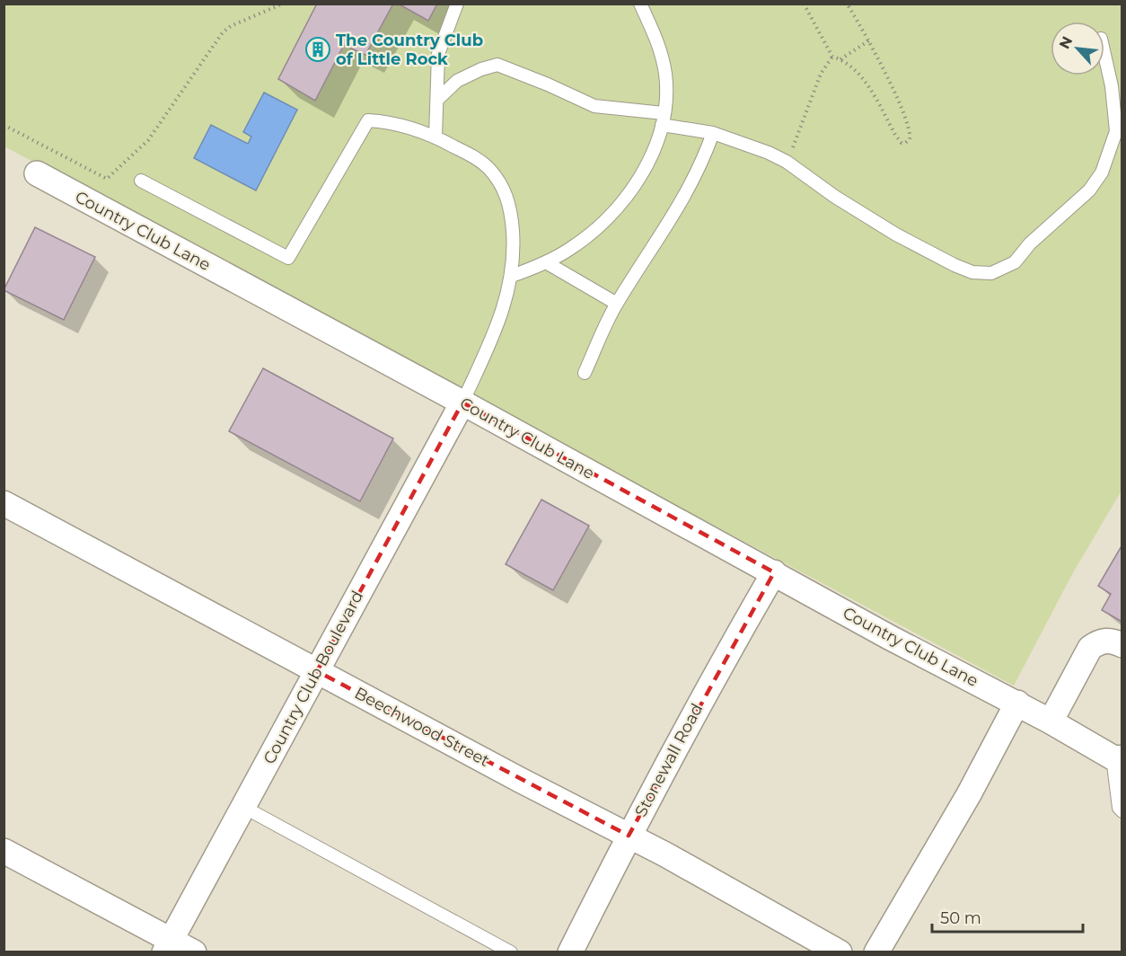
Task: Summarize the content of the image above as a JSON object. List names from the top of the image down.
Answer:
{
  "streets": {
    "street": [
      "Country Club Lane",
      "Country Club Boulevard",
      "Beechwood Street",
      "Stonewall Road"
    ]
  },
  "crossings": [
    ["Country Club Lane", "Country Club Boulevard"],
    ["Country Club Lane", "Stonewall Road"],
    ["Country Club Boulevard", "Beechwood Street"],
    ["Beechwood Street", "Stonewall Road"]
  ],
  "places": {
    "building": ["The Country Club of Little Rock"]
  },
  "scale_bar": "50 m",
  "north": "top left"
}
